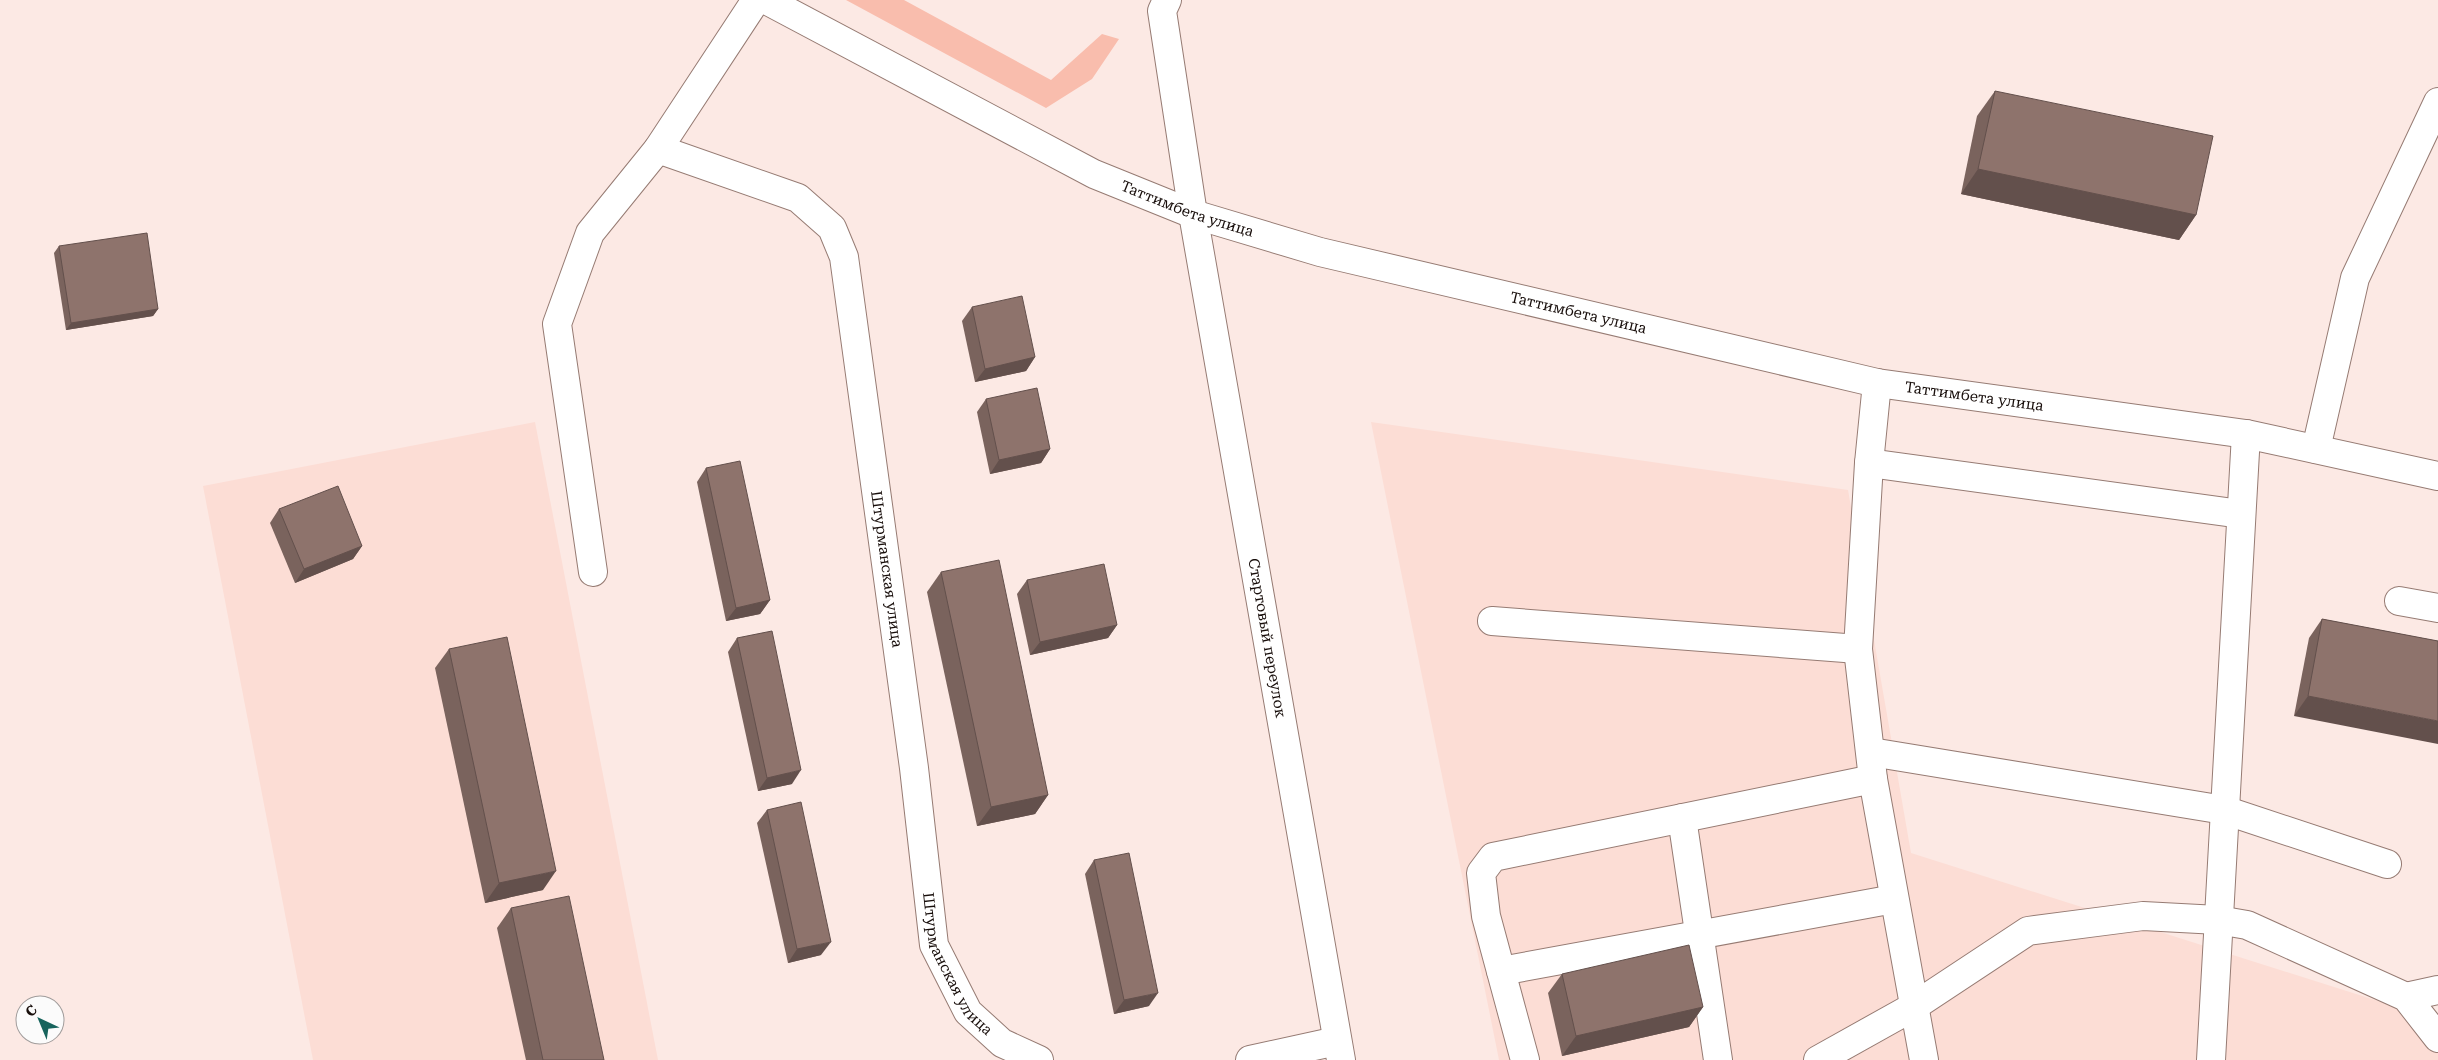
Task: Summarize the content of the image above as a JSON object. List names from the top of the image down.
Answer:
{
  "streets": {
    "main road": ["Таттимбета улица", "Штурманская улица", "Стартовый переулок"]
  },
  "crossings": [
    ["Таттимбета улица", "Стартовый переулок"]
  ],
  "north": "top left"
}
